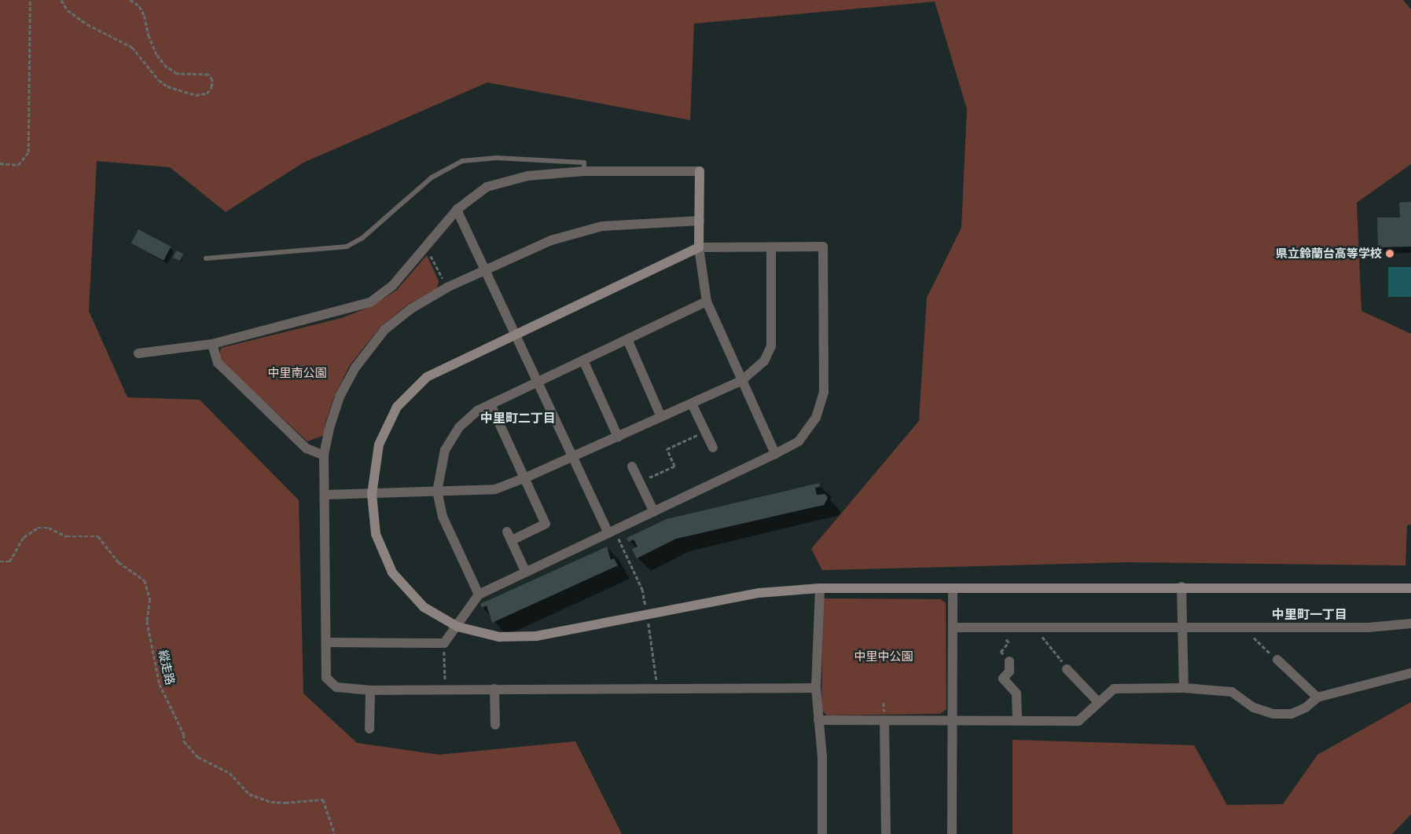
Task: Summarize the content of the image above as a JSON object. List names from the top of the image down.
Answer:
{
  "streets": {
    "path": ["縦走路"]
  },
  "districts": ["中里町二丁目", "中里町一丁目"],
  "parks": ["中里南公園", "中里中公園"],
  "places": ["県立鈴蘭台高等学校"]
}
